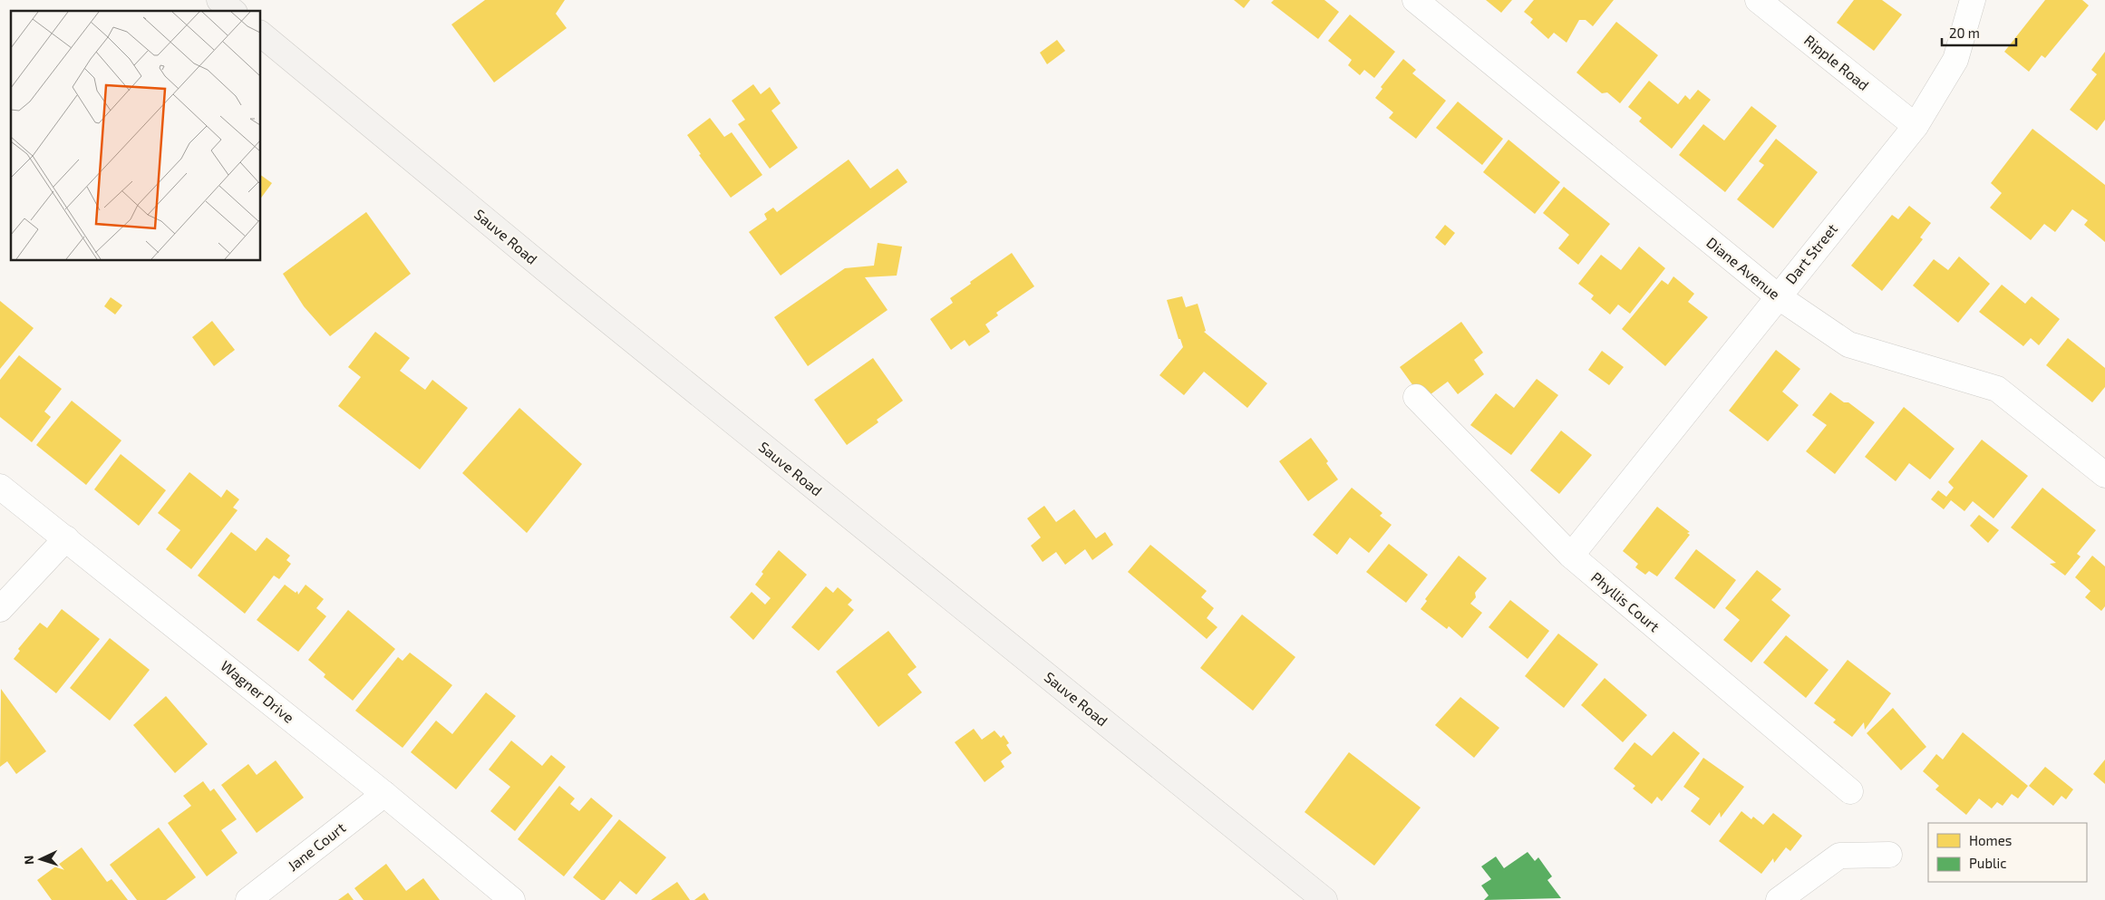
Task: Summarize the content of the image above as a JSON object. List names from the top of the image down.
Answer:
{
  "streets": {
    "street": [
      "Ripple Road",
      "Sauve Road",
      "Dart Street",
      "Diane Avenue",
      "Phyllis Court",
      "Wagner Drive",
      "Jane Court"
    ]
  },
  "crossings": [
    ["Ripple Road", "Dart Street"],
    ["Dart Street", "Diane Avenue"],
    ["Dart Street", "Phyllis Court"],
    ["Wagner Drive", "Jane Court"]
  ],
  "legend": ["Homes", "Public"],
  "scale_bar": "20 m",
  "north": "left"
}
